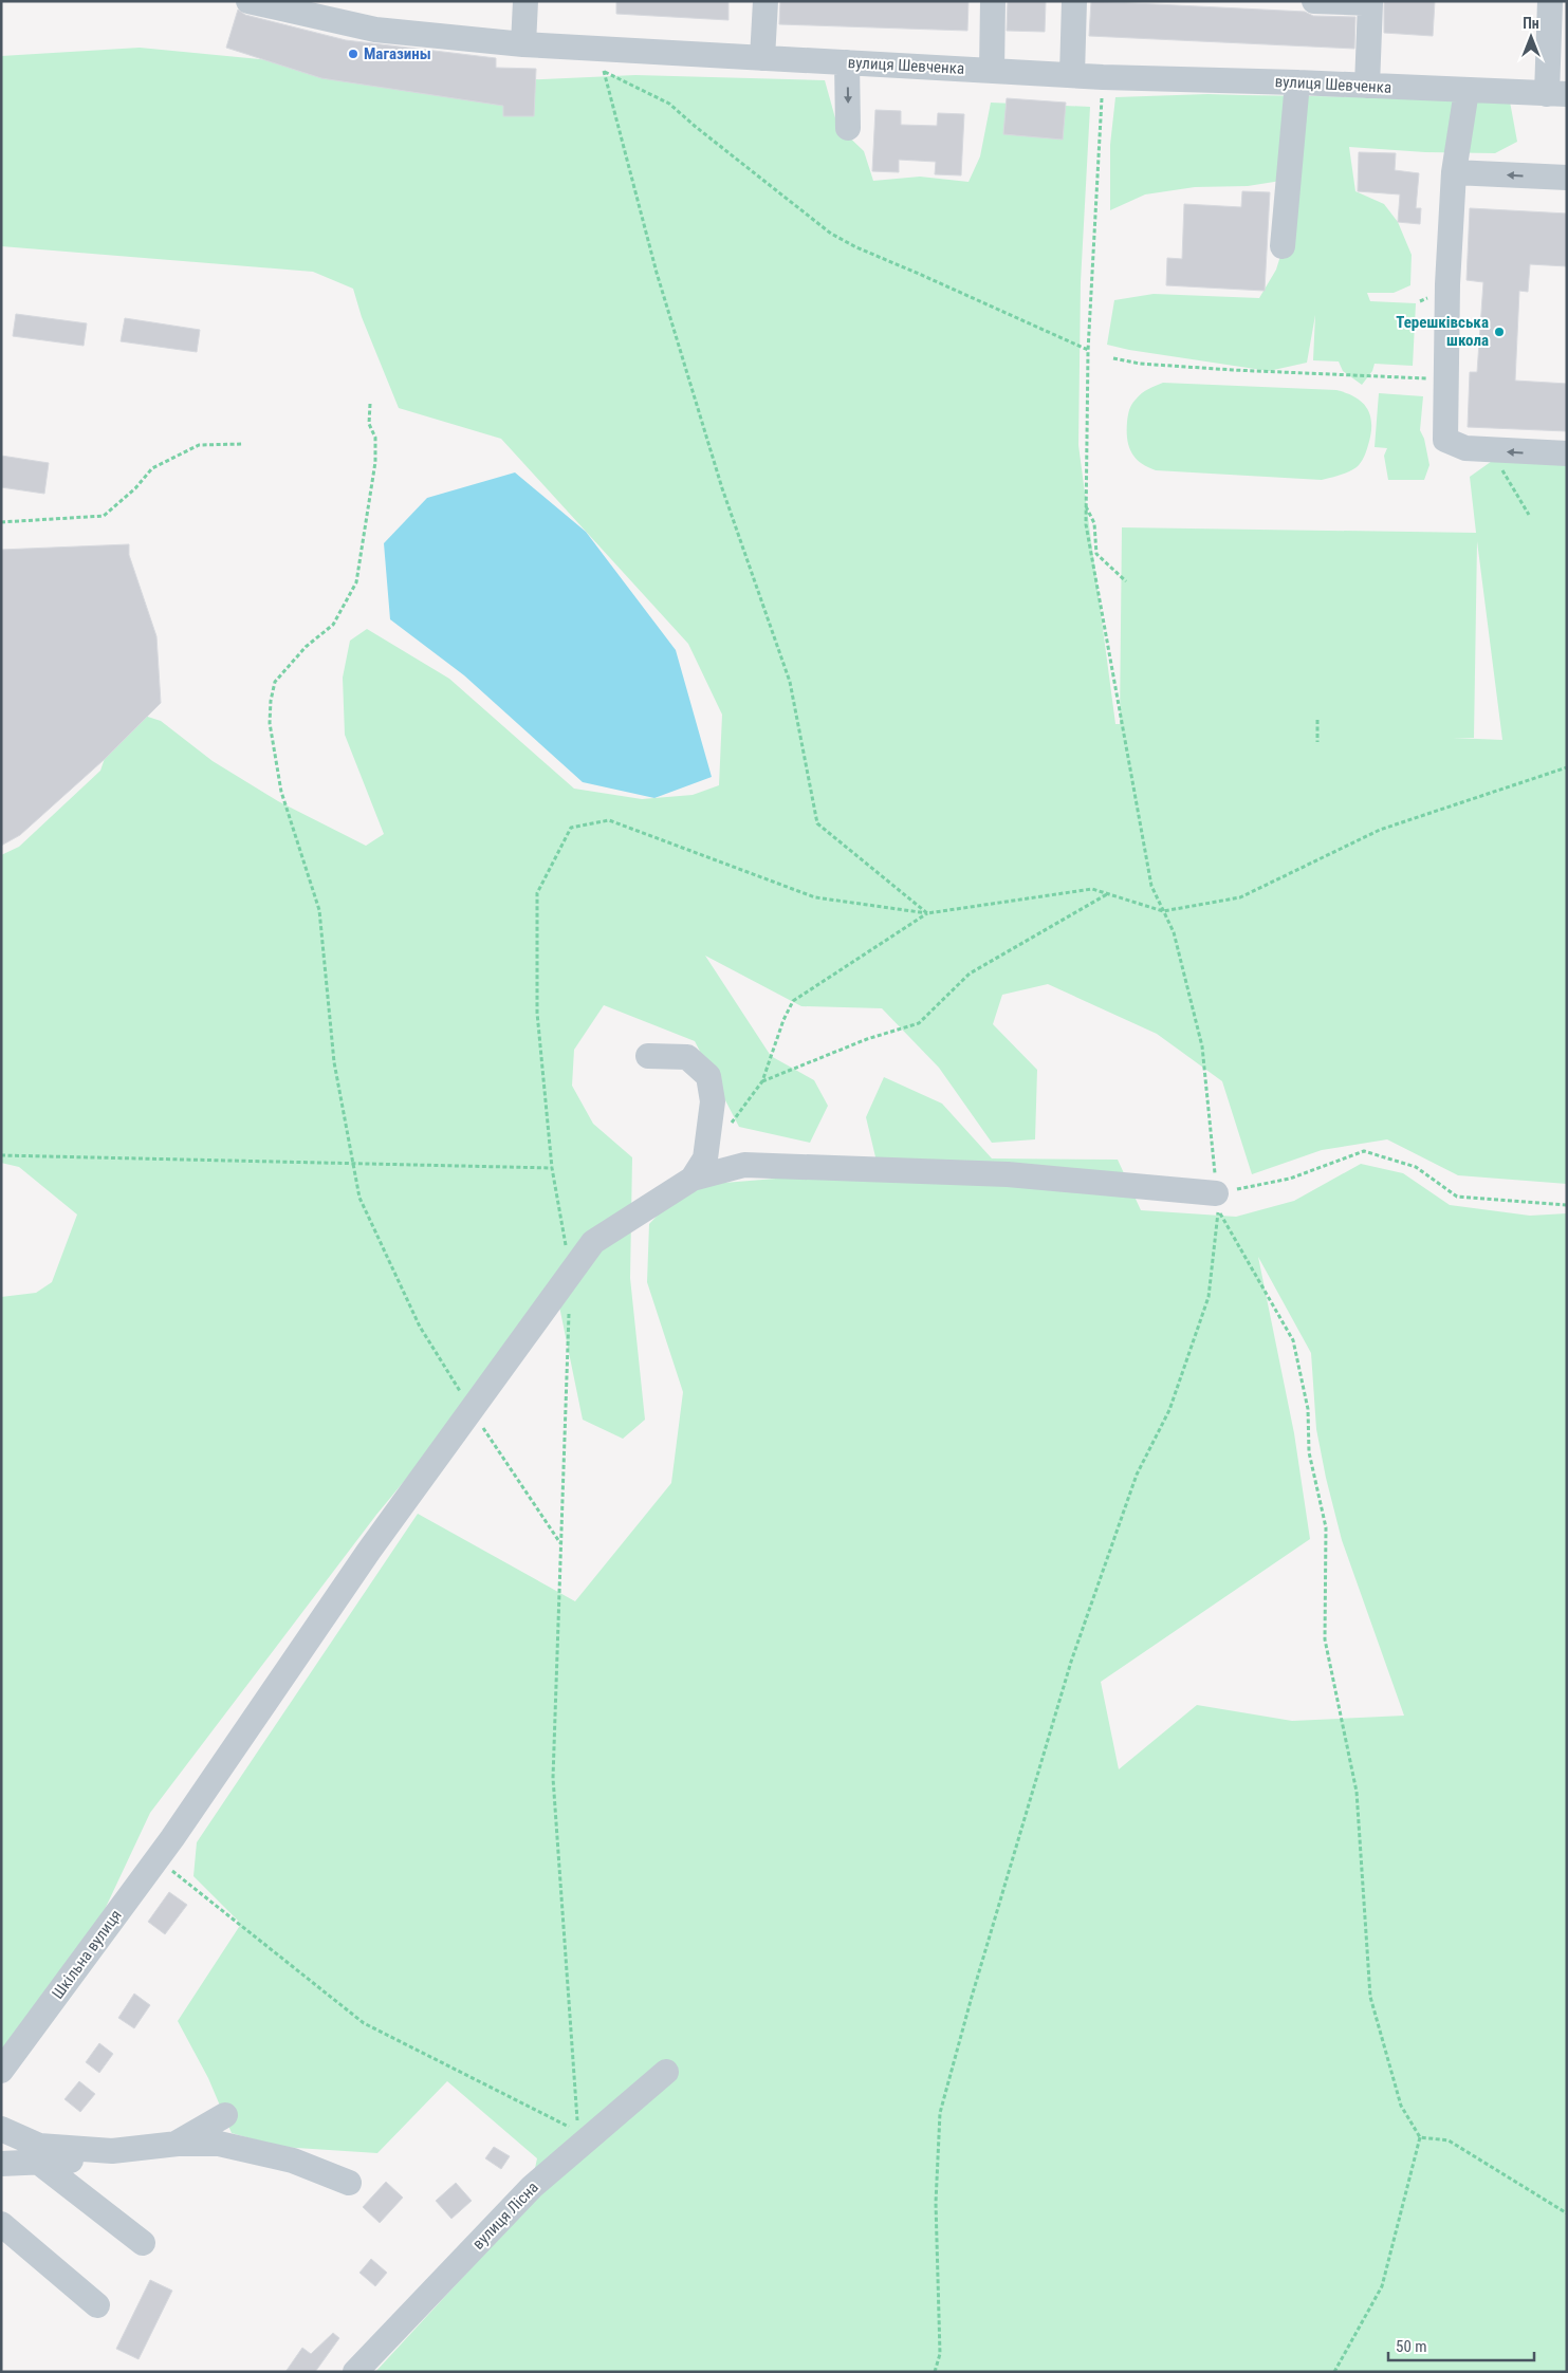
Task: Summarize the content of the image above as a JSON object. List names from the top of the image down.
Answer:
{
  "streets": {
    "street": ["вулиця Шевченка", "Шкільна вулиця", "вулиця Лісна"]
  },
  "places": ["Магазины", "Терешківська школа"],
  "scale_bar": "50 m",
  "north": "top"
}
